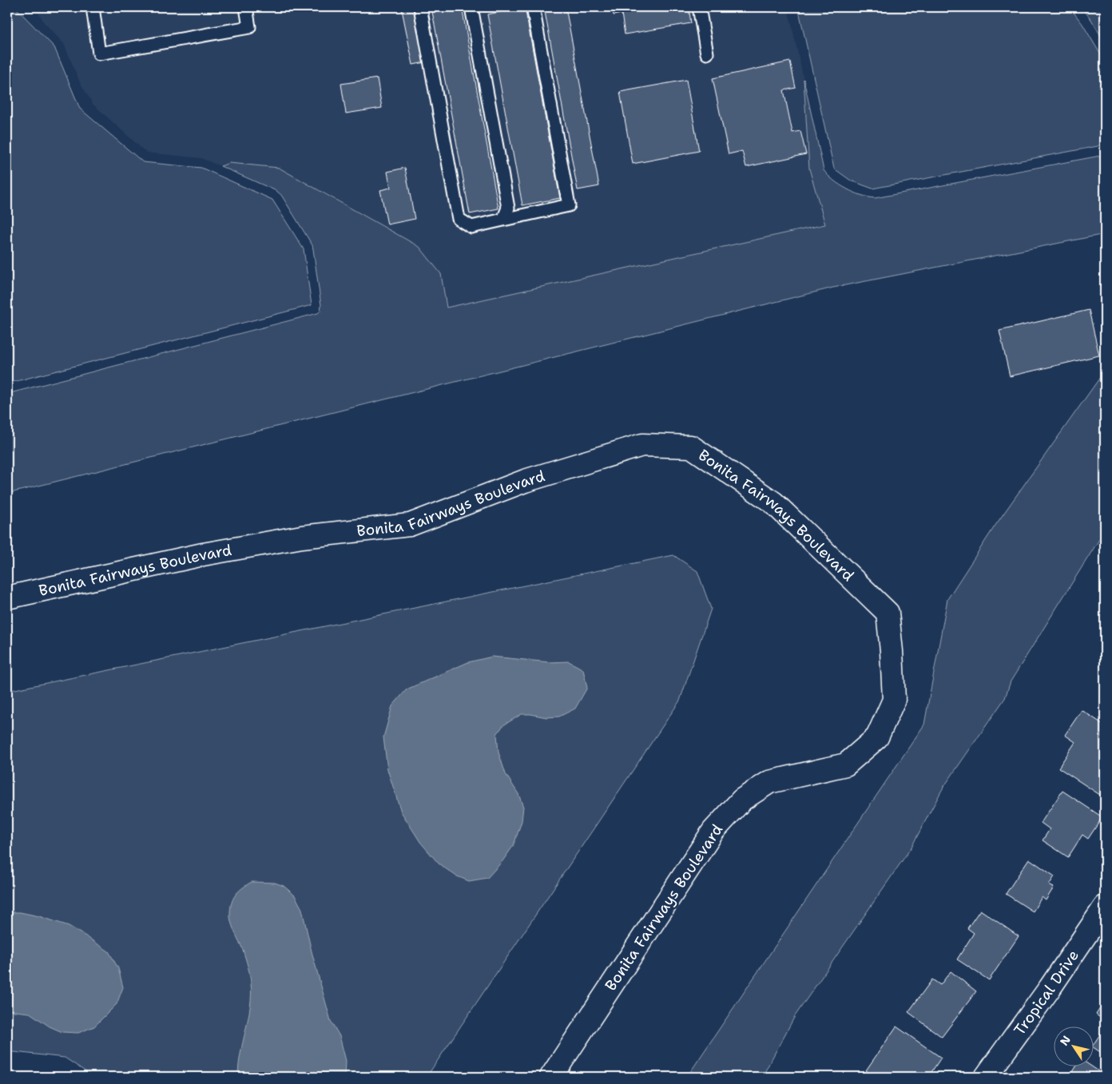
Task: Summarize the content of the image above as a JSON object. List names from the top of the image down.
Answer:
{
  "streets": {
    "street": ["Bonita Fairways Boulevard", "Tropical Drive"]
  },
  "north": "top left"
}
